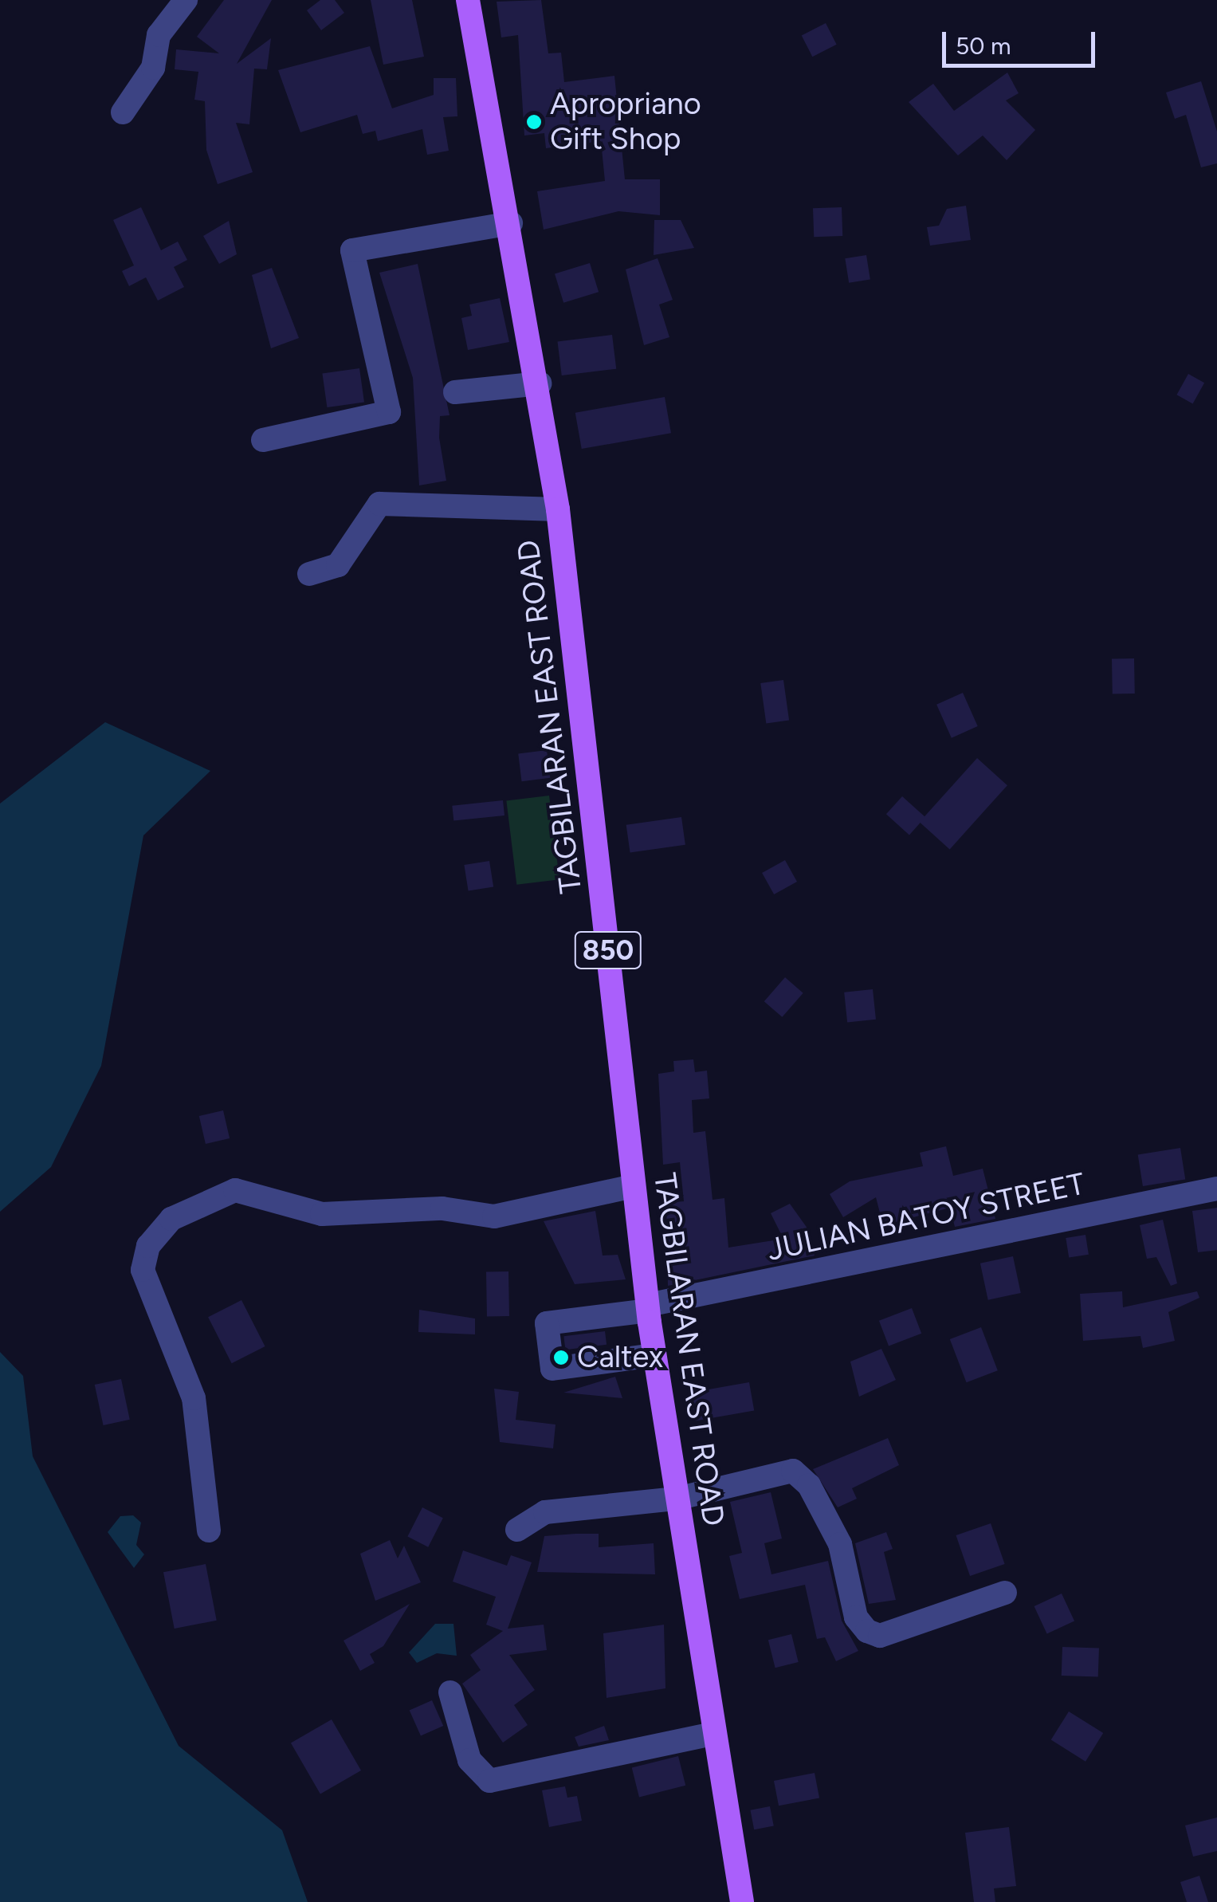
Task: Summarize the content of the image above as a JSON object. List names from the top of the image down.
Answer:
{
  "streets": {
    "main road": ["TAGBILARAN EAST ROAD", "850"],
    "street": ["JULIAN BATOY STREET"]
  },
  "crossings": [
    ["TAGBILARAN EAST ROAD", "JULIAN BATOY STREET"]
  ],
  "places": ["Apropriano Gift Shop", "Caltex"],
  "scale_bar": "50 m"
}
